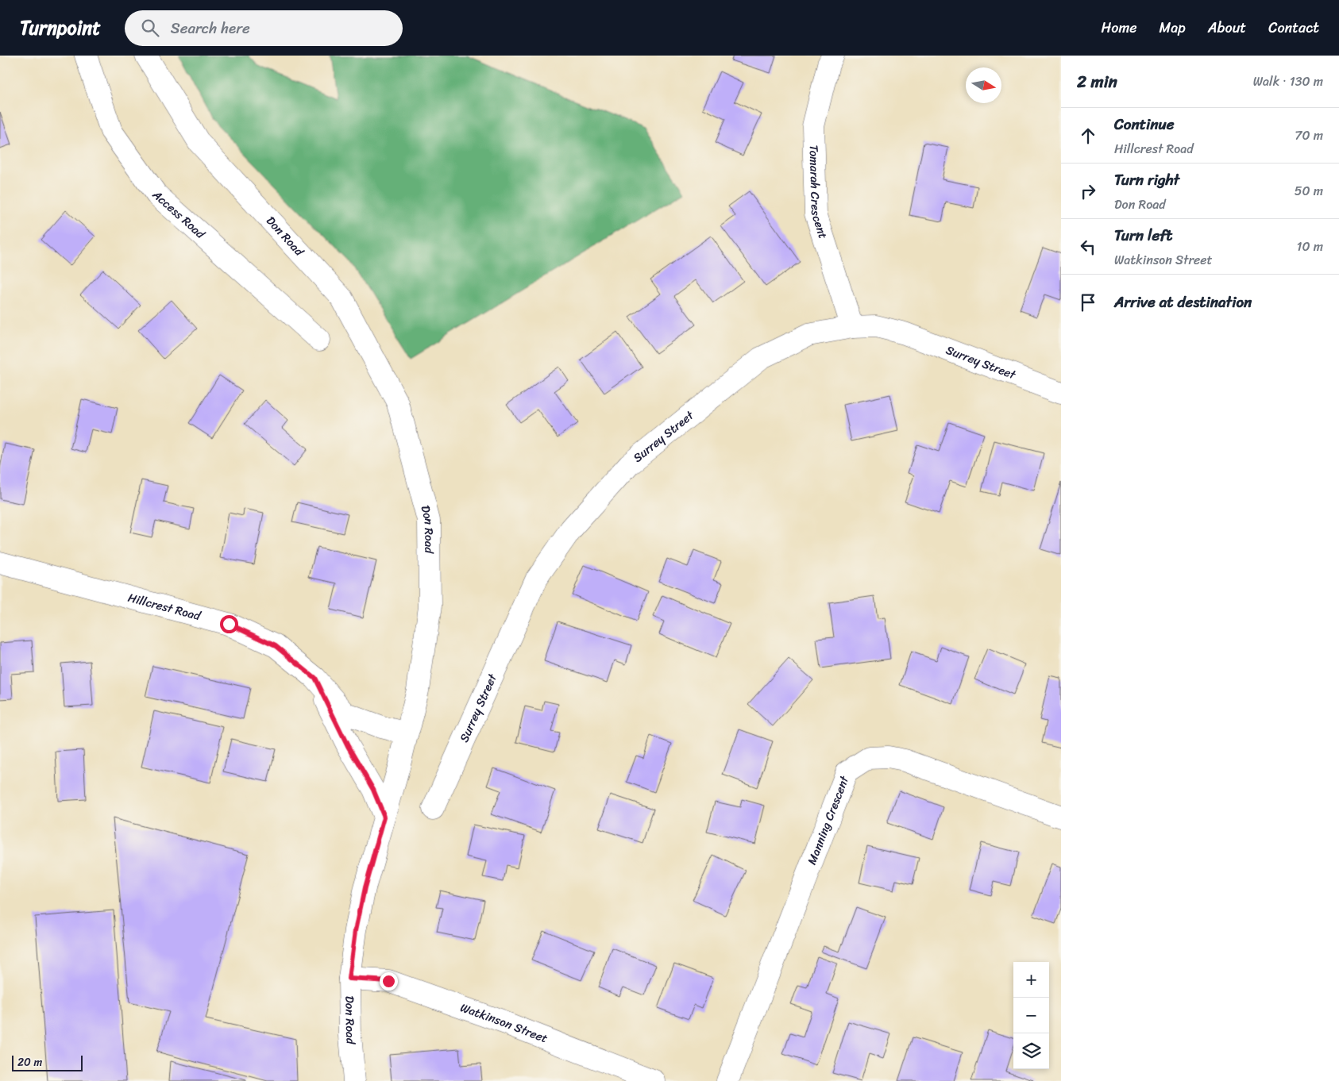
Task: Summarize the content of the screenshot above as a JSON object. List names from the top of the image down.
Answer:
{
  "streets": {
    "street": [
      "Tomarah Crescent",
      "Access Road",
      "Don Road",
      "Surrey Street",
      "Hillcrest Road",
      "Manning Crescent",
      "Watkinson Street"
    ]
  },
  "crossings": [
    ["Tomarah Crescent", "Surrey Street"],
    ["Don Road", "Hillcrest Road"],
    ["Don Road", "Watkinson Street"]
  ],
  "scale_bar": "20 m",
  "north": "right",
  "page": {
    "header": "Turnpoint",
    "search": "Search here",
    "nav": [
      "Home",
      "Map",
      "About",
      "Contact"
    ],
    "heading": ["2 min", "Walk · 130 m"],
    "list": [
      ["Continue", "Hillcrest Road", "70 m"],
      ["Turn right", "Don Road", "50 m"],
      ["Turn left", "Watkinson Street", "10 m"],
      "Arrive at destination"
    ],
    "map_buttons": ["+", "−"],
    "scale": "20 m"
  }
}
